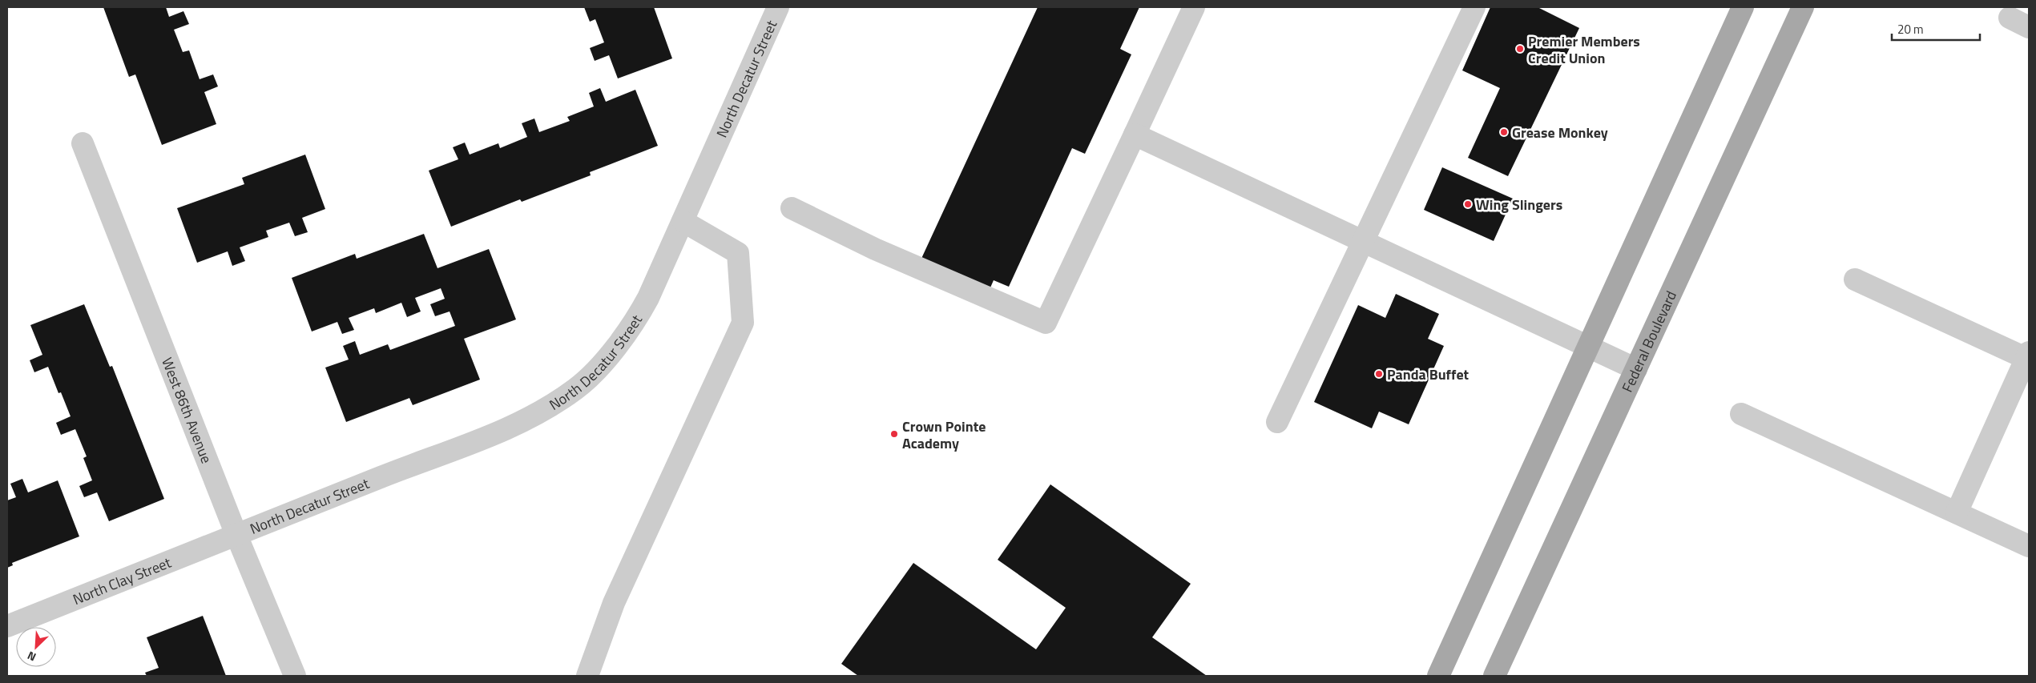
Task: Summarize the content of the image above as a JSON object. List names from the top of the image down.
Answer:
{
  "streets": {
    "main road": ["Federal Boulevard"],
    "street": ["North Decatur Street", "West 86th Avenue", "North Clay Street"]
  },
  "crossings": [
    ["North Decatur Street", "West 86th Avenue"],
    ["North Decatur Street", "North Clay Street"],
    ["West 86th Avenue", "North Clay Street"]
  ],
  "places": [
    "Premier Members Credit Union",
    "Grease Monkey",
    "Wing Slingers",
    "Panda Buffet",
    "Crown Pointe Academy"
  ],
  "scale_bar": "20 m",
  "north": "bottom left"
}
